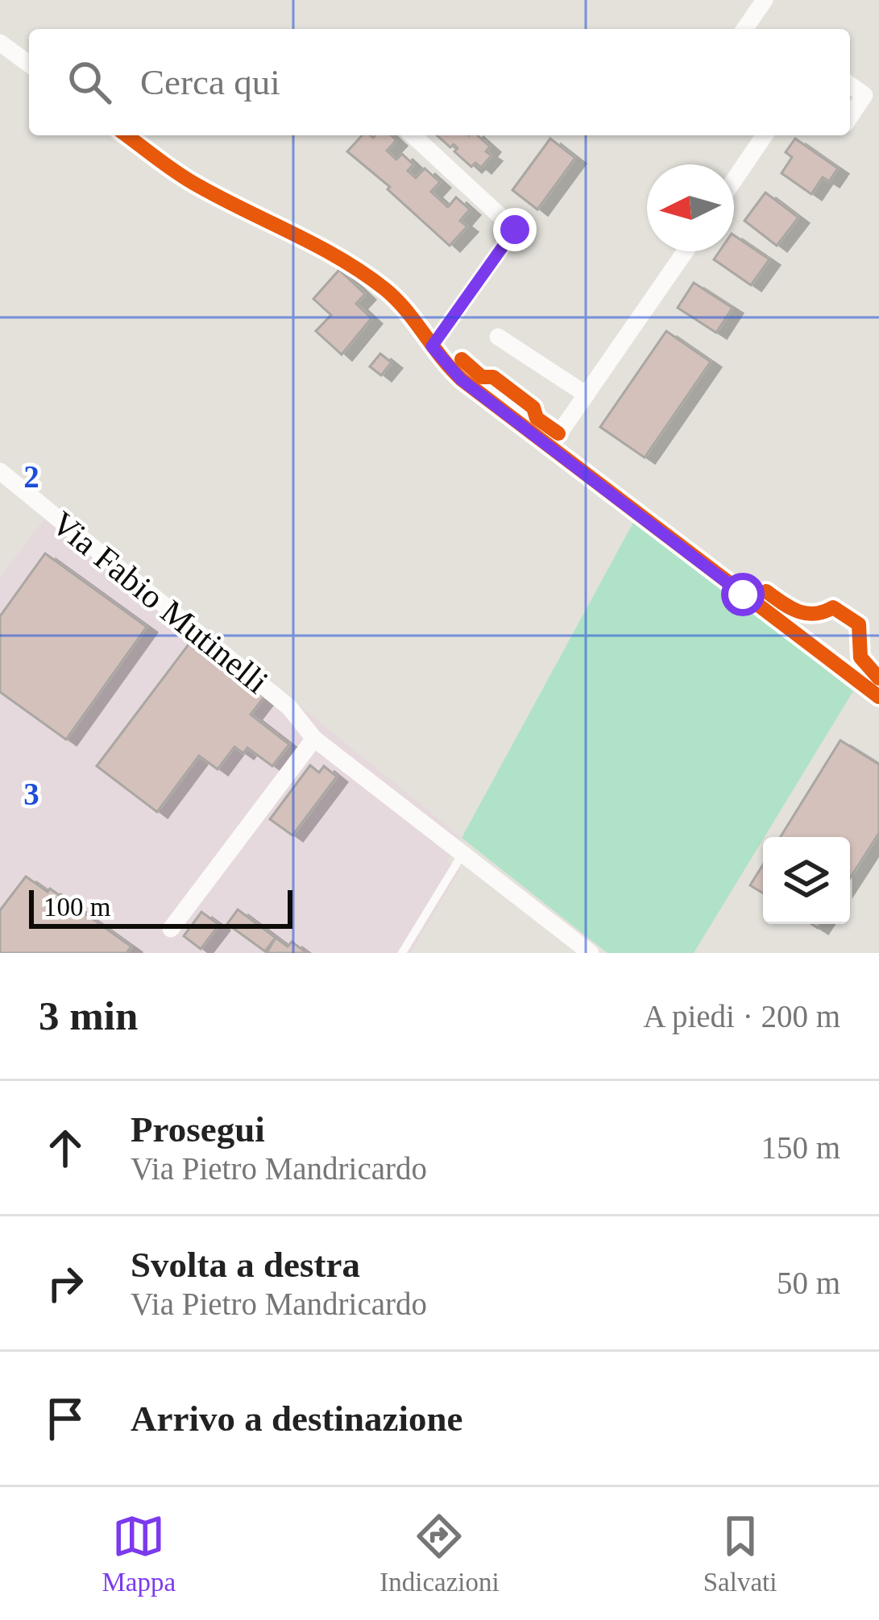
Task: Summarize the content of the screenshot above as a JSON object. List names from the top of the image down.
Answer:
{
  "streets": {
    "street": ["Via Fabio Mutinelli"]
  },
  "scale_bar": "100 m",
  "north": "left",
  "page": {
    "search": "Cerca qui",
    "scale": "100 m",
    "heading": ["3 min", "A piedi · 200 m"],
    "list": [
      ["Prosegui", "Via Pietro Mandricardo", "150 m"],
      ["Svolta a destra", "Via Pietro Mandricardo", "50 m"],
      "Arrivo a destinazione"
    ],
    "nav": ["Mappa", "Indicazioni", "Salvati"]
  },
  "grid": {
    "rows": ["2", "3"]
  }
}
